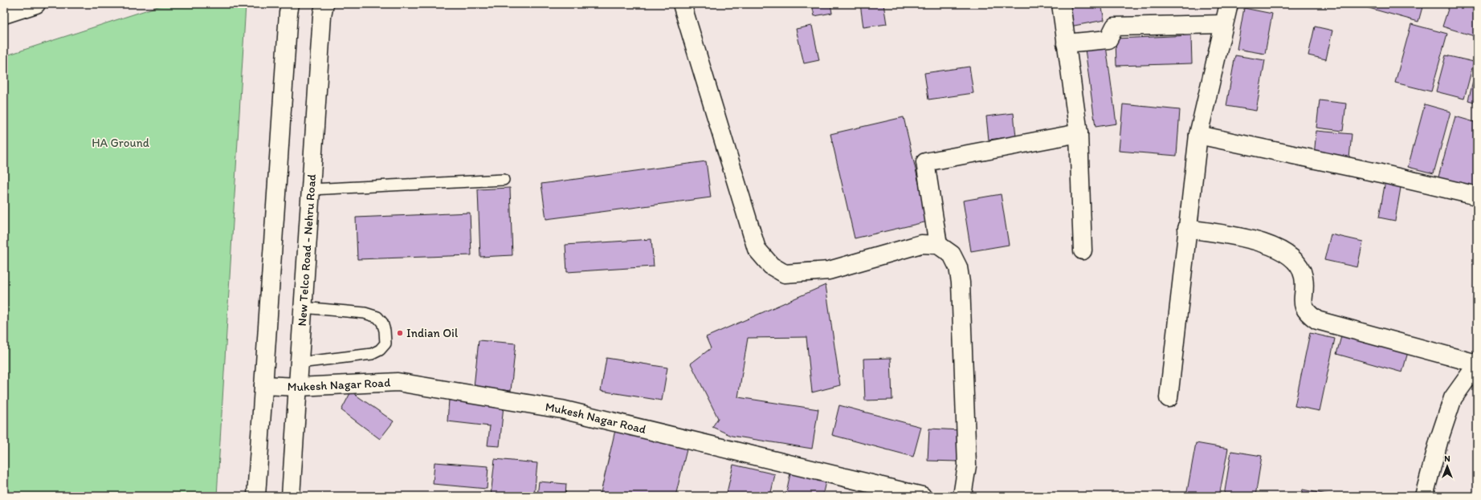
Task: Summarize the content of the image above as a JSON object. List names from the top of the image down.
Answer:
{
  "streets": {
    "street": ["New Telco Road - Nehru Road", "Mukesh Nagar Road"]
  },
  "crossings": [
    ["New Telco Road - Nehru Road", "Mukesh Nagar Road"]
  ],
  "parks": ["HA Ground"],
  "places": ["Indian Oil"],
  "north": "top"
}
